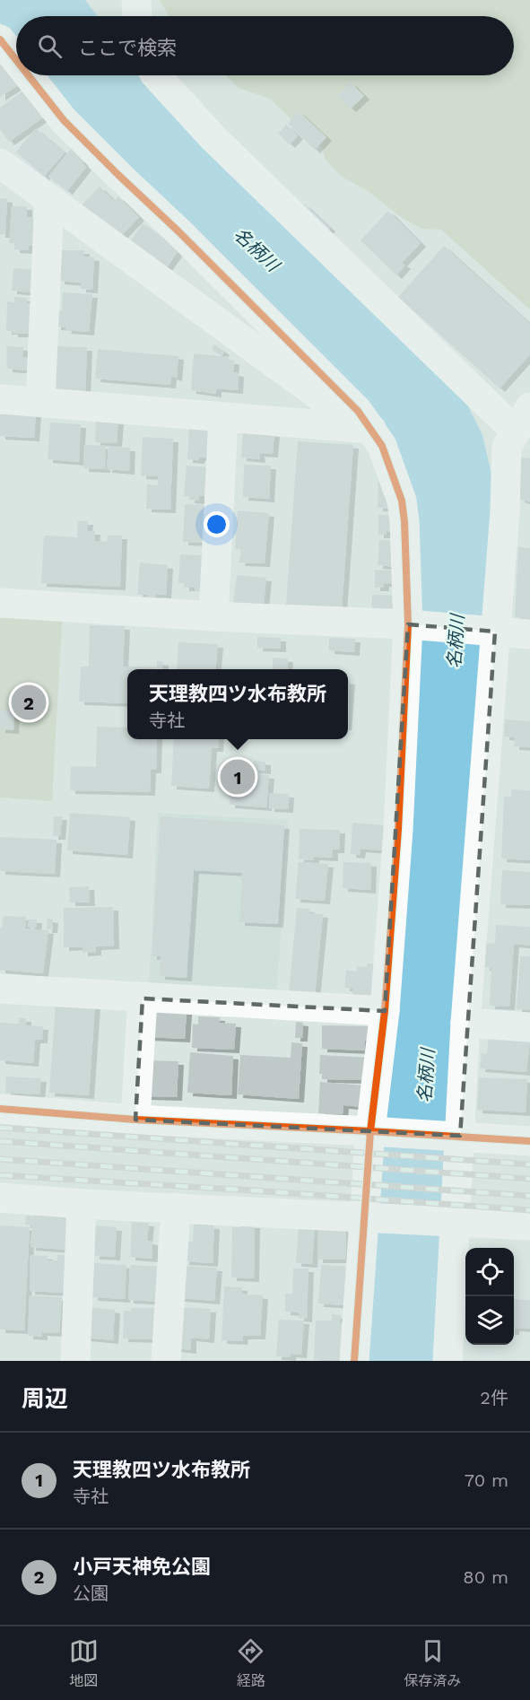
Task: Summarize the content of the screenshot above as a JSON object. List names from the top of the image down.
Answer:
{
  "water": ["名柄川"],
  "page": {
    "search": "ここで検索",
    "popup": ["天理教四ツ水布教所", "寺社"],
    "pins": ["2", "1"],
    "heading": ["周辺", "2件"],
    "list": [
      {
        "mark": "1",
        "name": "天理教四ツ水布教所",
        "note": "寺社",
        "value": "70 m"
      },
      {
        "mark": "2",
        "name": "小戸天神免公園",
        "note": "公園",
        "value": "80 m"
      }
    ],
    "nav": ["地図", "経路", "保存済み"]
  }
}
